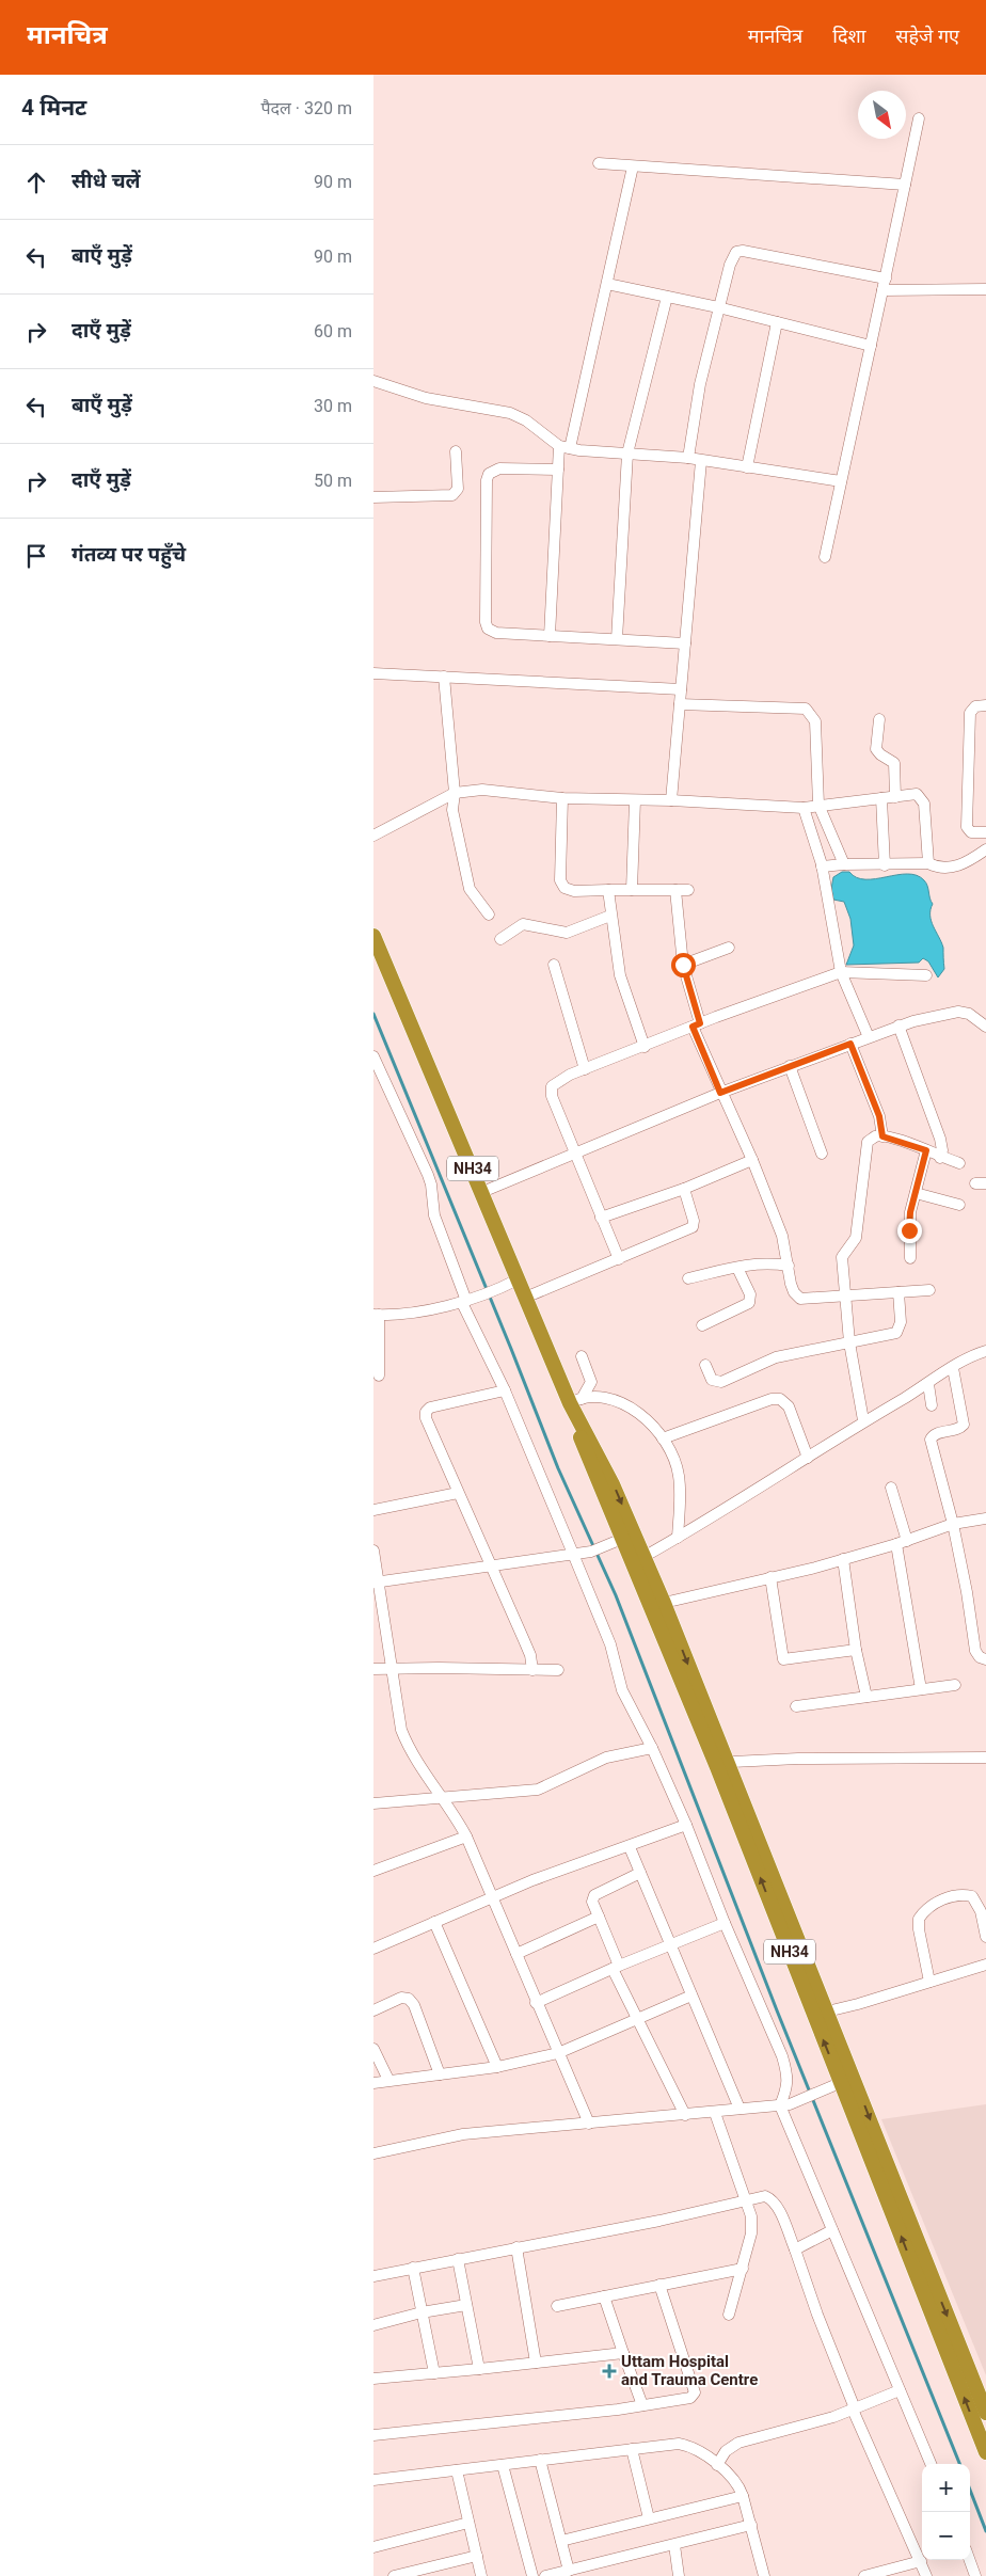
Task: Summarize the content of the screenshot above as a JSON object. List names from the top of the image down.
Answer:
{
  "streets": {
    "highway": ["NH34"]
  },
  "places": {
    "health": ["Uttam Hospital and Trauma Centre"]
  },
  "north": "bottom right",
  "page": {
    "header": "मानचित्र",
    "nav": ["मानचित्र", "दिशा", "सहेजे गए"],
    "heading": ["4 मिनट", "पैदल · 320 m"],
    "list": [
      ["सीधे चलें", "90 m"],
      ["बाएँ मुड़ें", "90 m"],
      ["दाएँ मुड़ें", "60 m"],
      ["बाएँ मुड़ें", "30 m"],
      ["दाएँ मुड़ें", "50 m"],
      "गंतव्य पर पहुँचे"
    ],
    "map_buttons": ["+", "−"]
  }
}
